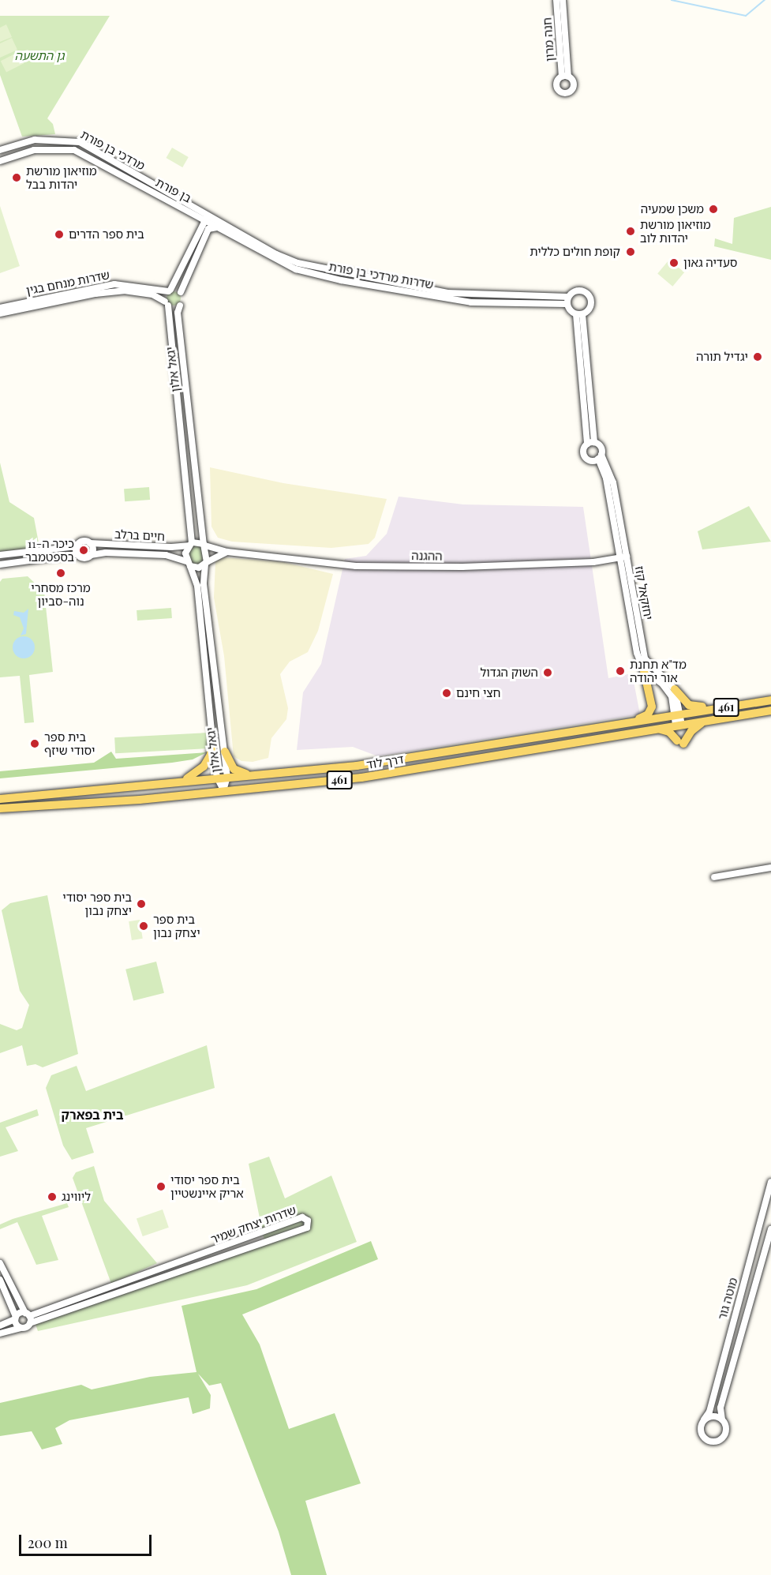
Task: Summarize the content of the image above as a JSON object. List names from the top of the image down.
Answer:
{
  "streets": {
    "main road": ["461", "דרך לוד"],
    "street": [
      "חנה מרון",
      "מרדכי בן פורת",
      "בן פורת",
      "שדרות מרדכי בן פורת",
      "שדרות מנחם בגין",
      "יגאל אלון",
      "חיים ברלב",
      "ההגנה",
      "יחזקאל קזז",
      "שדרות יצחק שמיר",
      "מוטה גור"
    ]
  },
  "crossings": [
    ["מרדכי בן פורת", "בן פורת"],
    ["מרדכי בן פורת", "שדרות מרדכי בן פורת"],
    ["בן פורת", "שדרות מרדכי בן פורת"],
    ["שדרות מנחם בגין", "יגאל אלון"],
    ["יגאל אלון", "חיים ברלב"],
    ["יגאל אלון", "ההגנה"],
    ["יגאל אלון", "דרך לוד"],
    ["חיים ברלב", "ההגנה"],
    ["ההגנה", "יחזקאל קזז"],
    ["יחזקאל קזז", "דרך לוד"]
  ],
  "districts": ["בית בפארק"],
  "parks": ["גן התשעה"],
  "places": [
    "מוזיאון מורשת יהדות בבל",
    "משכן שמעיה",
    "מוזיאון מורשת יהדות לוב",
    "בית ספר הדרים",
    "קופת חולים כללית",
    "סעדיה גאון",
    "יגדיל תורה",
    "כיכר ה-11 בספטמבר",
    "מרכז מסחרי נוה-סביון",
    "מד\"א תחנת אור יהודה",
    "השוק הגדול",
    "חצי חינם",
    "בית ספר יסודי שיזף",
    "בית ספר יסודי יצחק נבון",
    "בית ספר יצחק נבון",
    "בית ספר יסודי אריק איינשטיין",
    "ליווינג"
  ],
  "scale_bar": "200 m"
}
